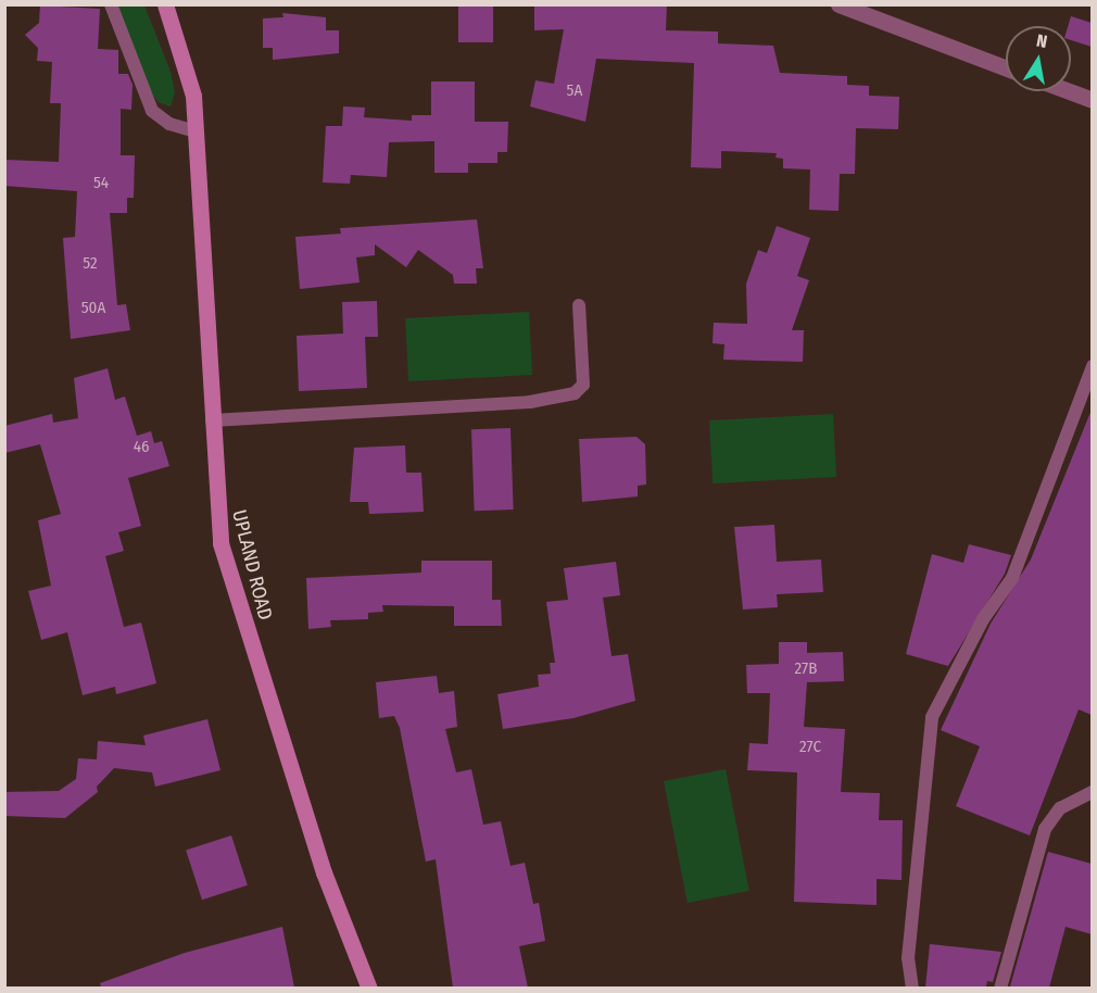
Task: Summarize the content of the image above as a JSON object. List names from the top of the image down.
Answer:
{
  "streets": {
    "main road": ["UPLAND ROAD"]
  },
  "house_numbers": [
    "5A",
    "54",
    "52",
    "50A",
    "46",
    "27B",
    "27C"
  ],
  "north": "top"
}
